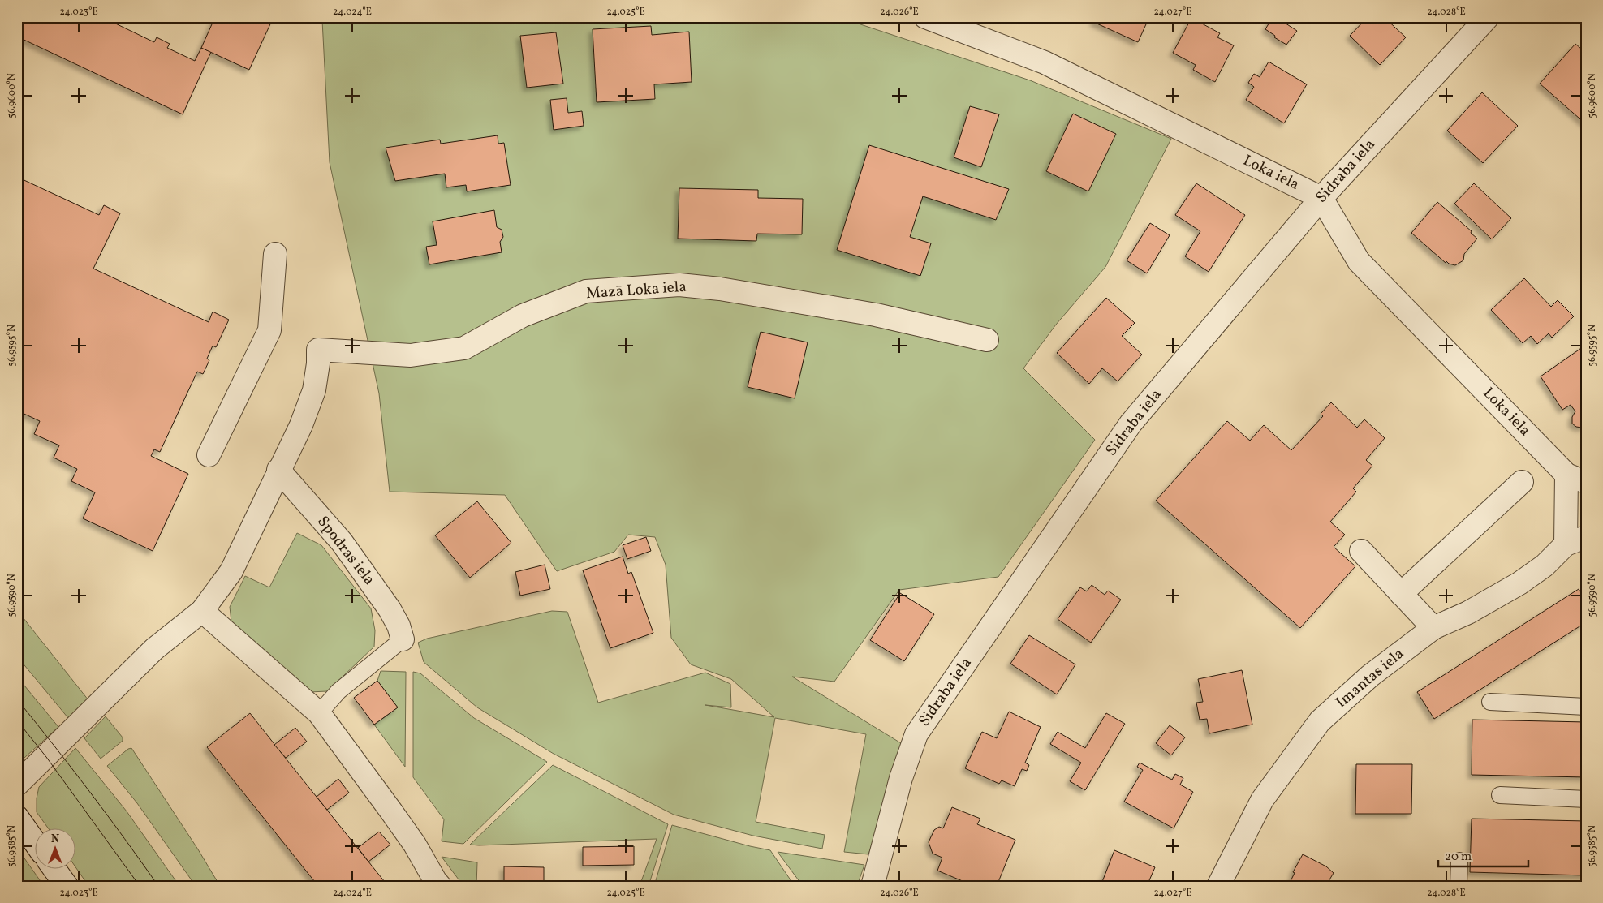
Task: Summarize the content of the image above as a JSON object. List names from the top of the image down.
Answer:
{
  "streets": {
    "street": [
      "Sidraba iela",
      "Loka iela",
      "Mazā Loka iela",
      "Spodras iela",
      "Imantas iela"
    ]
  },
  "crossings": [
    ["Sidraba iela", "Loka iela"],
    ["Loka iela", "Imantas iela"],
    ["Mazā Loka iela", "Spodras iela"]
  ],
  "scale_bar": "20 m",
  "north": "top",
  "coordinates": [
    "24.023°E",
    "24.024°E",
    "24.025°E",
    "24.026°E",
    "24.027°E",
    "24.028°E",
    "56.9600°N",
    "56.9595°N",
    "56.9590°N",
    "56.9585°N"
  ]
}
